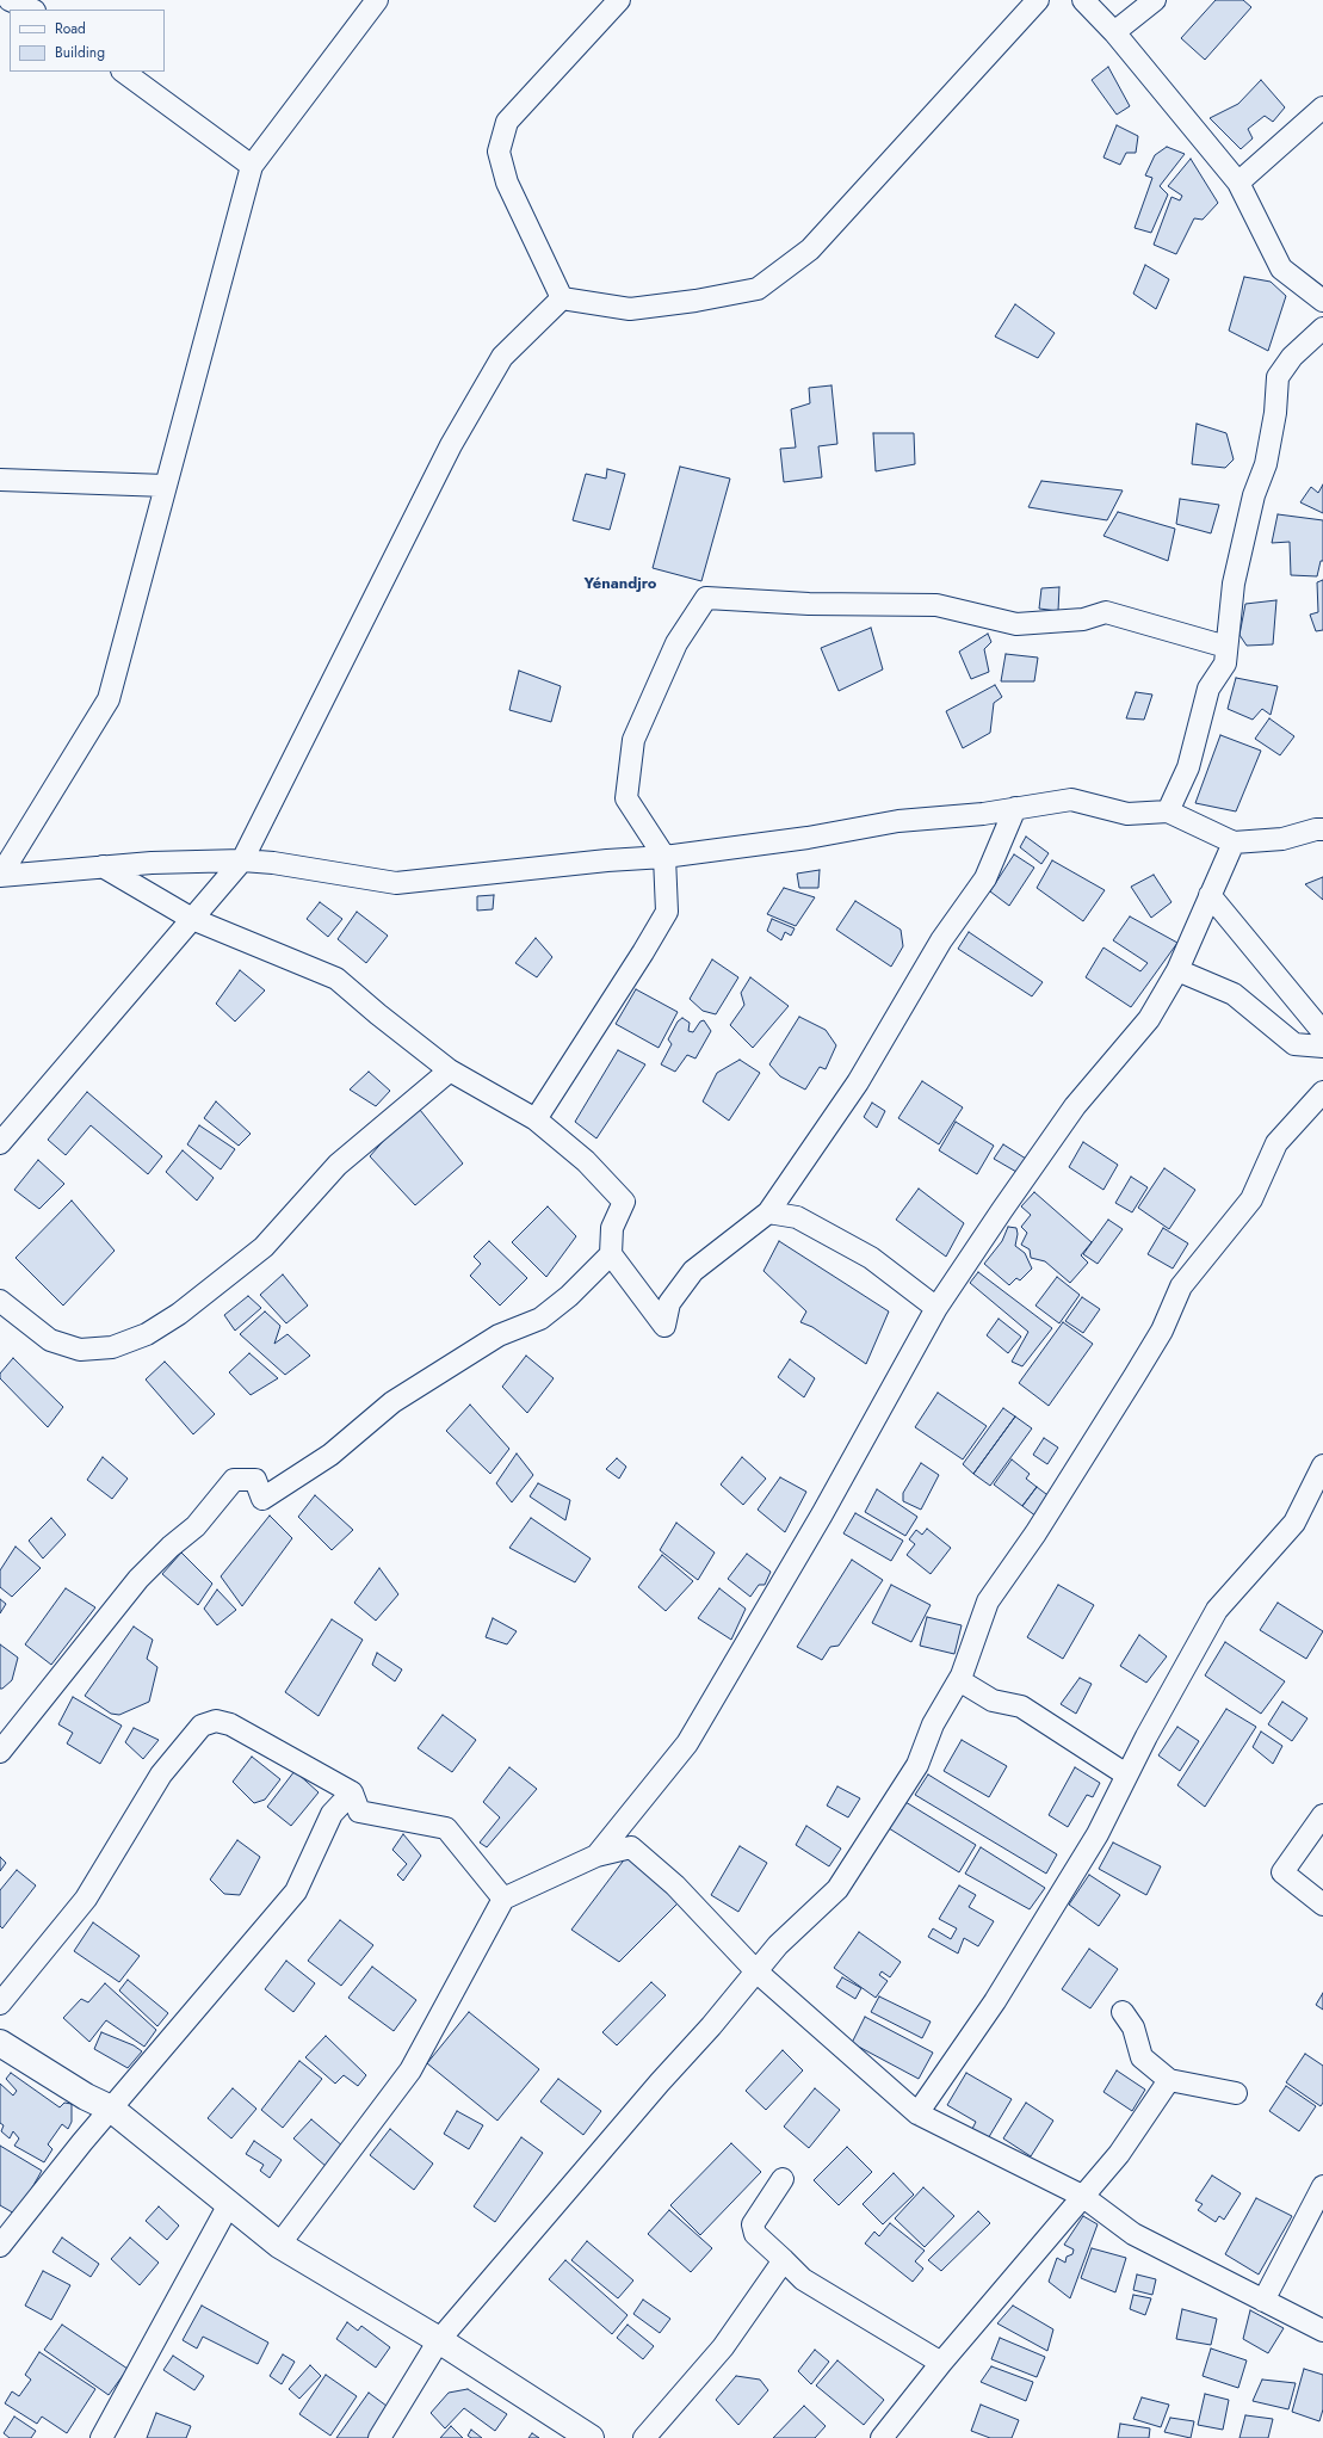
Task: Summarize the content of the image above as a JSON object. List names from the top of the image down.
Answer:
{
  "districts": ["Yénandjro"],
  "legend": ["Road", "Building"]
}
